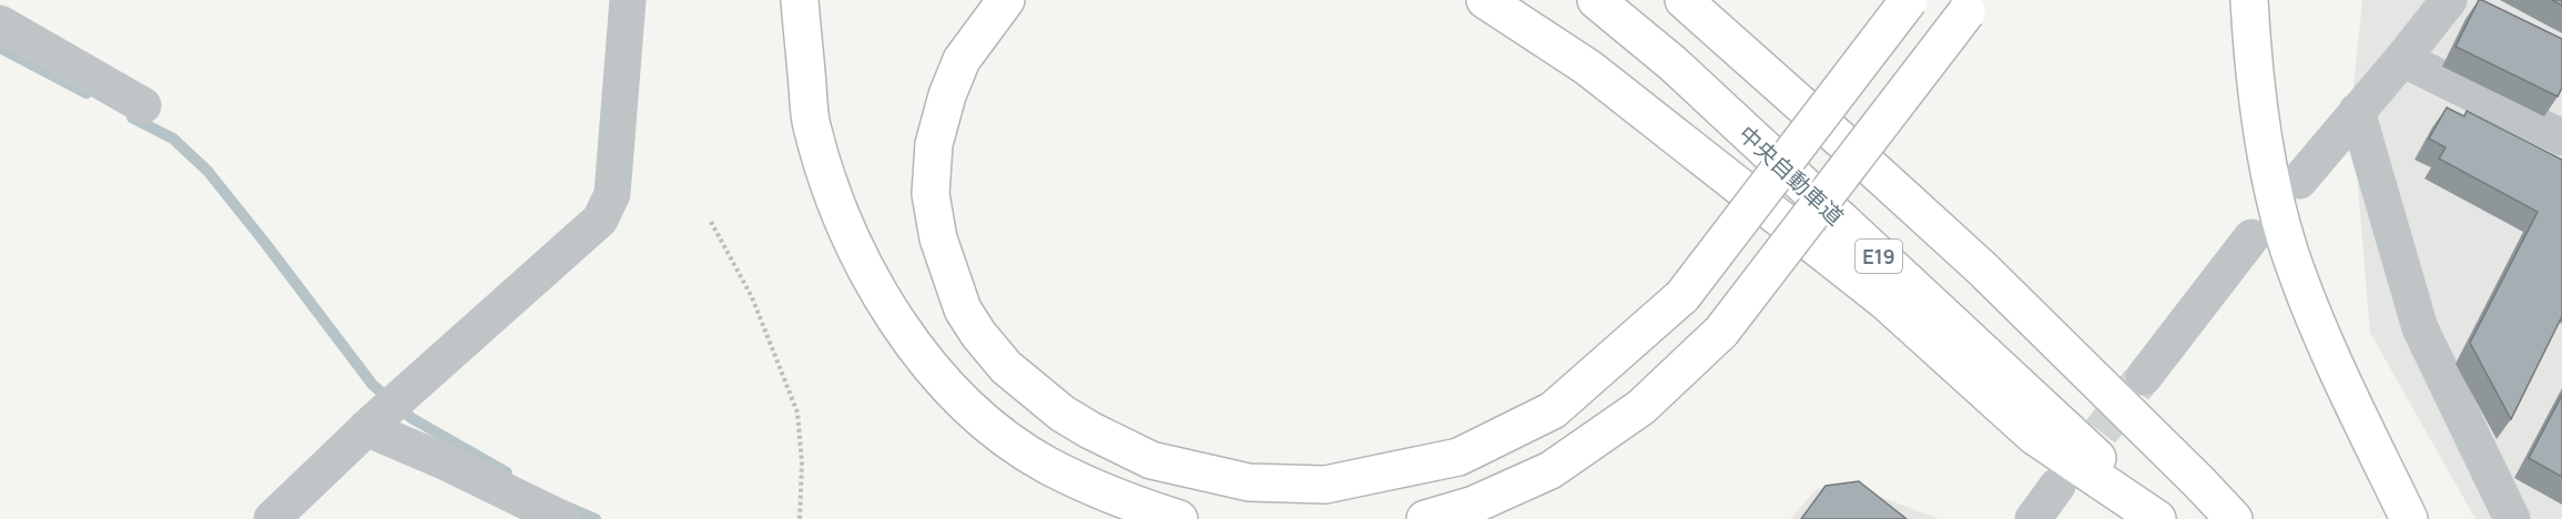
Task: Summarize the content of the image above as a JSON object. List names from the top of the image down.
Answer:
{
  "streets": {
    "highway": ["中央自動車道", "E19"]
  }
}
